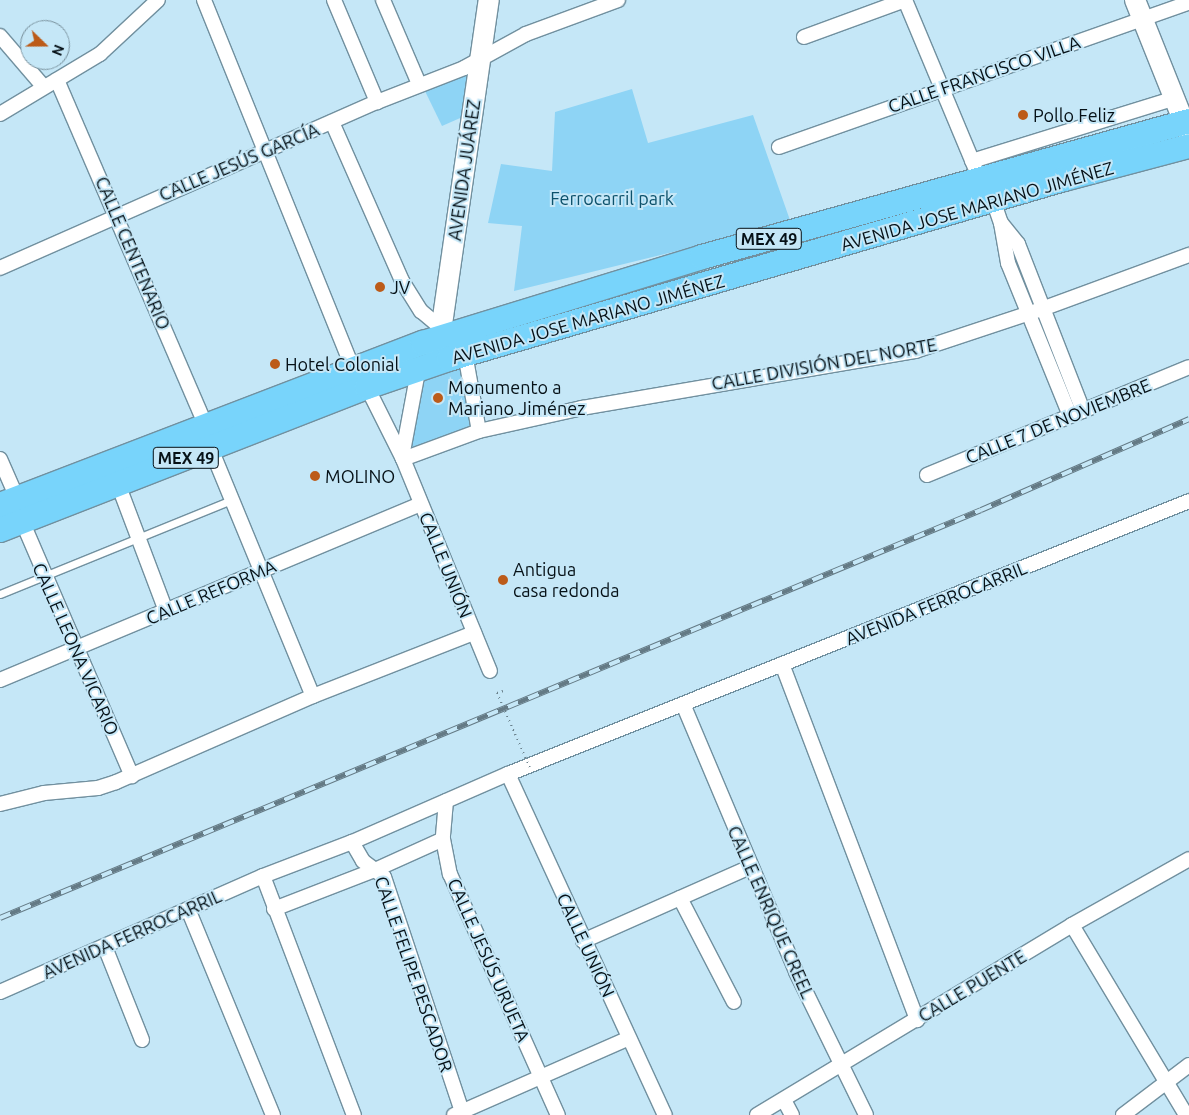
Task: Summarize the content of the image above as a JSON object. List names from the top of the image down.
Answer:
{
  "streets": {
    "highway": ["AVENIDA JOSE MARIANO JIMÉNEZ", "MEX 49"],
    "main road": ["AVENIDA JUÁREZ"],
    "street": [
      "CALLE FRANCISCO VILLA",
      "CALLE JESÚS GARCÍA",
      "CALLE CENTENARIO",
      "CALLE DIVISIÓN DEL NORTE",
      "CALLE 7 DE NOVIEMBRE",
      "CALLE UNIÓN",
      "CALLE REFORMA",
      "AVENIDA FERROCARRIL",
      "CALLE LEONA VICARIO",
      "CALLE ENRIQUE CREEL",
      "CALLE JESÚS URUETA",
      "CALLE FELIPE PESCADOR",
      "CALLE PUENTE"
    ]
  },
  "crossings": [
    ["CALLE JESÚS GARCÍA", "AVENIDA JUÁREZ"],
    ["CALLE JESÚS GARCÍA", "CALLE CENTENARIO"],
    ["AVENIDA JUÁREZ", "AVENIDA JOSE MARIANO JIMÉNEZ"],
    ["AVENIDA JOSE MARIANO JIMÉNEZ", "CALLE CENTENARIO"],
    ["AVENIDA JOSE MARIANO JIMÉNEZ", "CALLE UNIÓN"],
    ["AVENIDA JOSE MARIANO JIMÉNEZ", "CALLE LEONA VICARIO"],
    ["CALLE UNIÓN", "CALLE REFORMA"],
    ["CALLE UNIÓN", "AVENIDA FERROCARRIL"],
    ["CALLE REFORMA", "CALLE LEONA VICARIO"],
    ["AVENIDA FERROCARRIL", "CALLE ENRIQUE CREEL"],
    ["AVENIDA FERROCARRIL", "CALLE JESÚS URUETA"],
    ["AVENIDA FERROCARRIL", "CALLE FELIPE PESCADOR"],
    ["CALLE ENRIQUE CREEL", "CALLE PUENTE"]
  ],
  "parks": ["Ferrocarril park"],
  "places": [
    "Pollo Feliz",
    "JV",
    "Hotel Colonial",
    "Monumento a Mariano Jiménez",
    "MOLINO",
    "Antigua casa redonda"
  ],
  "north": "right"
}
